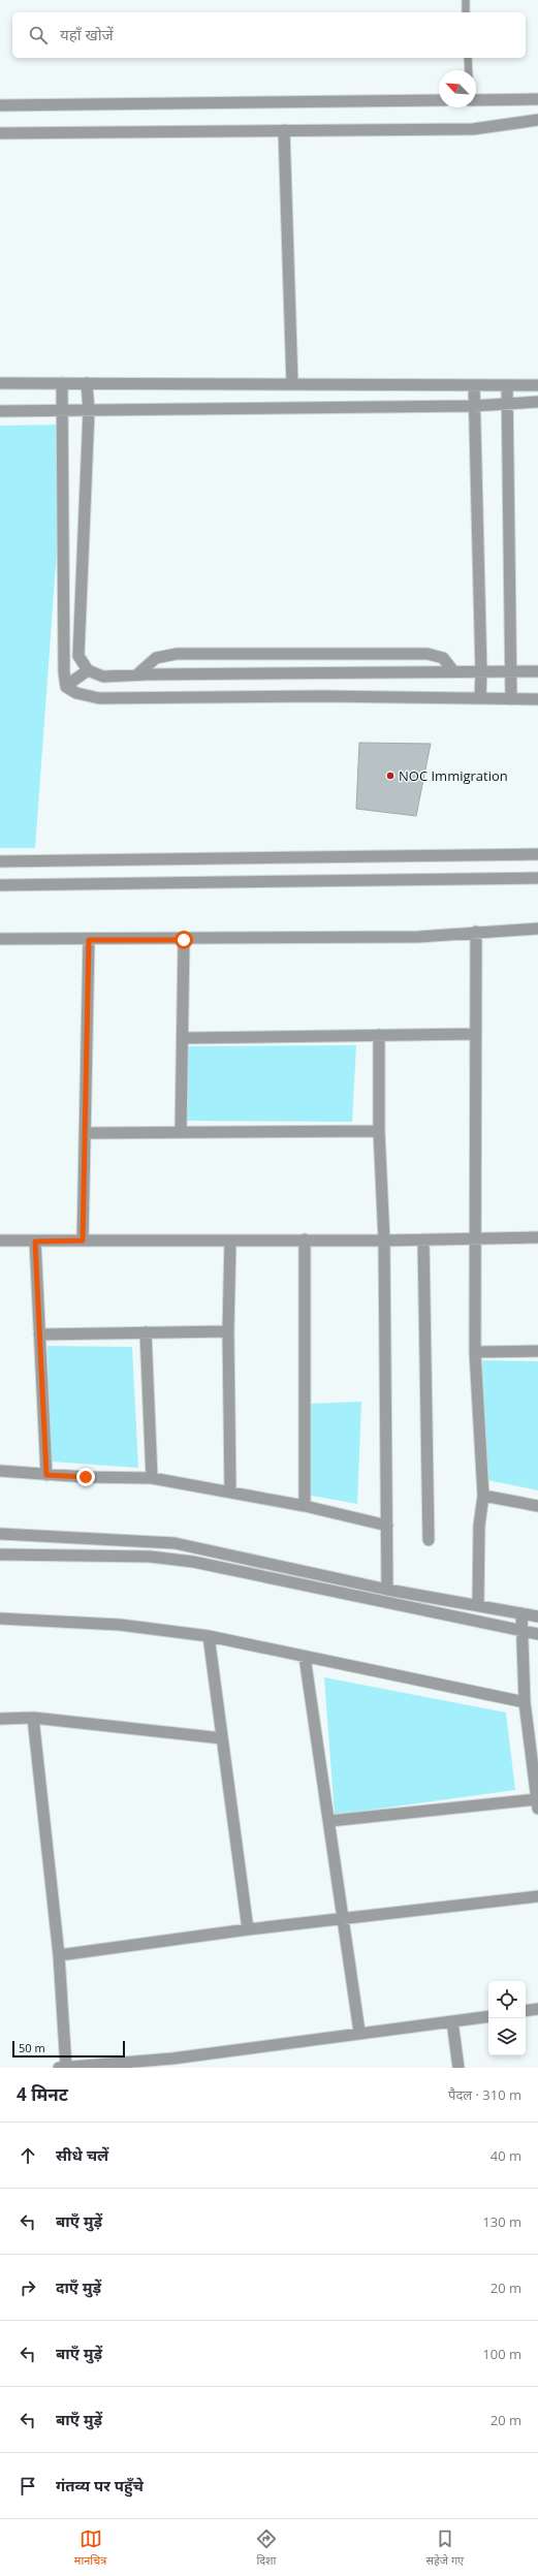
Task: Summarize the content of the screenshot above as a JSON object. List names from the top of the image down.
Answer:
{
  "places": ["NOC Immigration"],
  "scale_bar": "50 m",
  "north": "top left",
  "page": {
    "search": "यहाँ खोजें",
    "scale": "50 m",
    "heading": ["4 मिनट", "पैदल · 310 m"],
    "list": [
      ["सीधे चलें", "40 m"],
      ["बाएँ मुड़ें", "130 m"],
      ["दाएँ मुड़ें", "20 m"],
      ["बाएँ मुड़ें", "100 m"],
      ["बाएँ मुड़ें", "20 m"],
      "गंतव्य पर पहुँचे"
    ],
    "nav": ["मानचित्र", "दिशा", "सहेजे गए"]
  }
}
